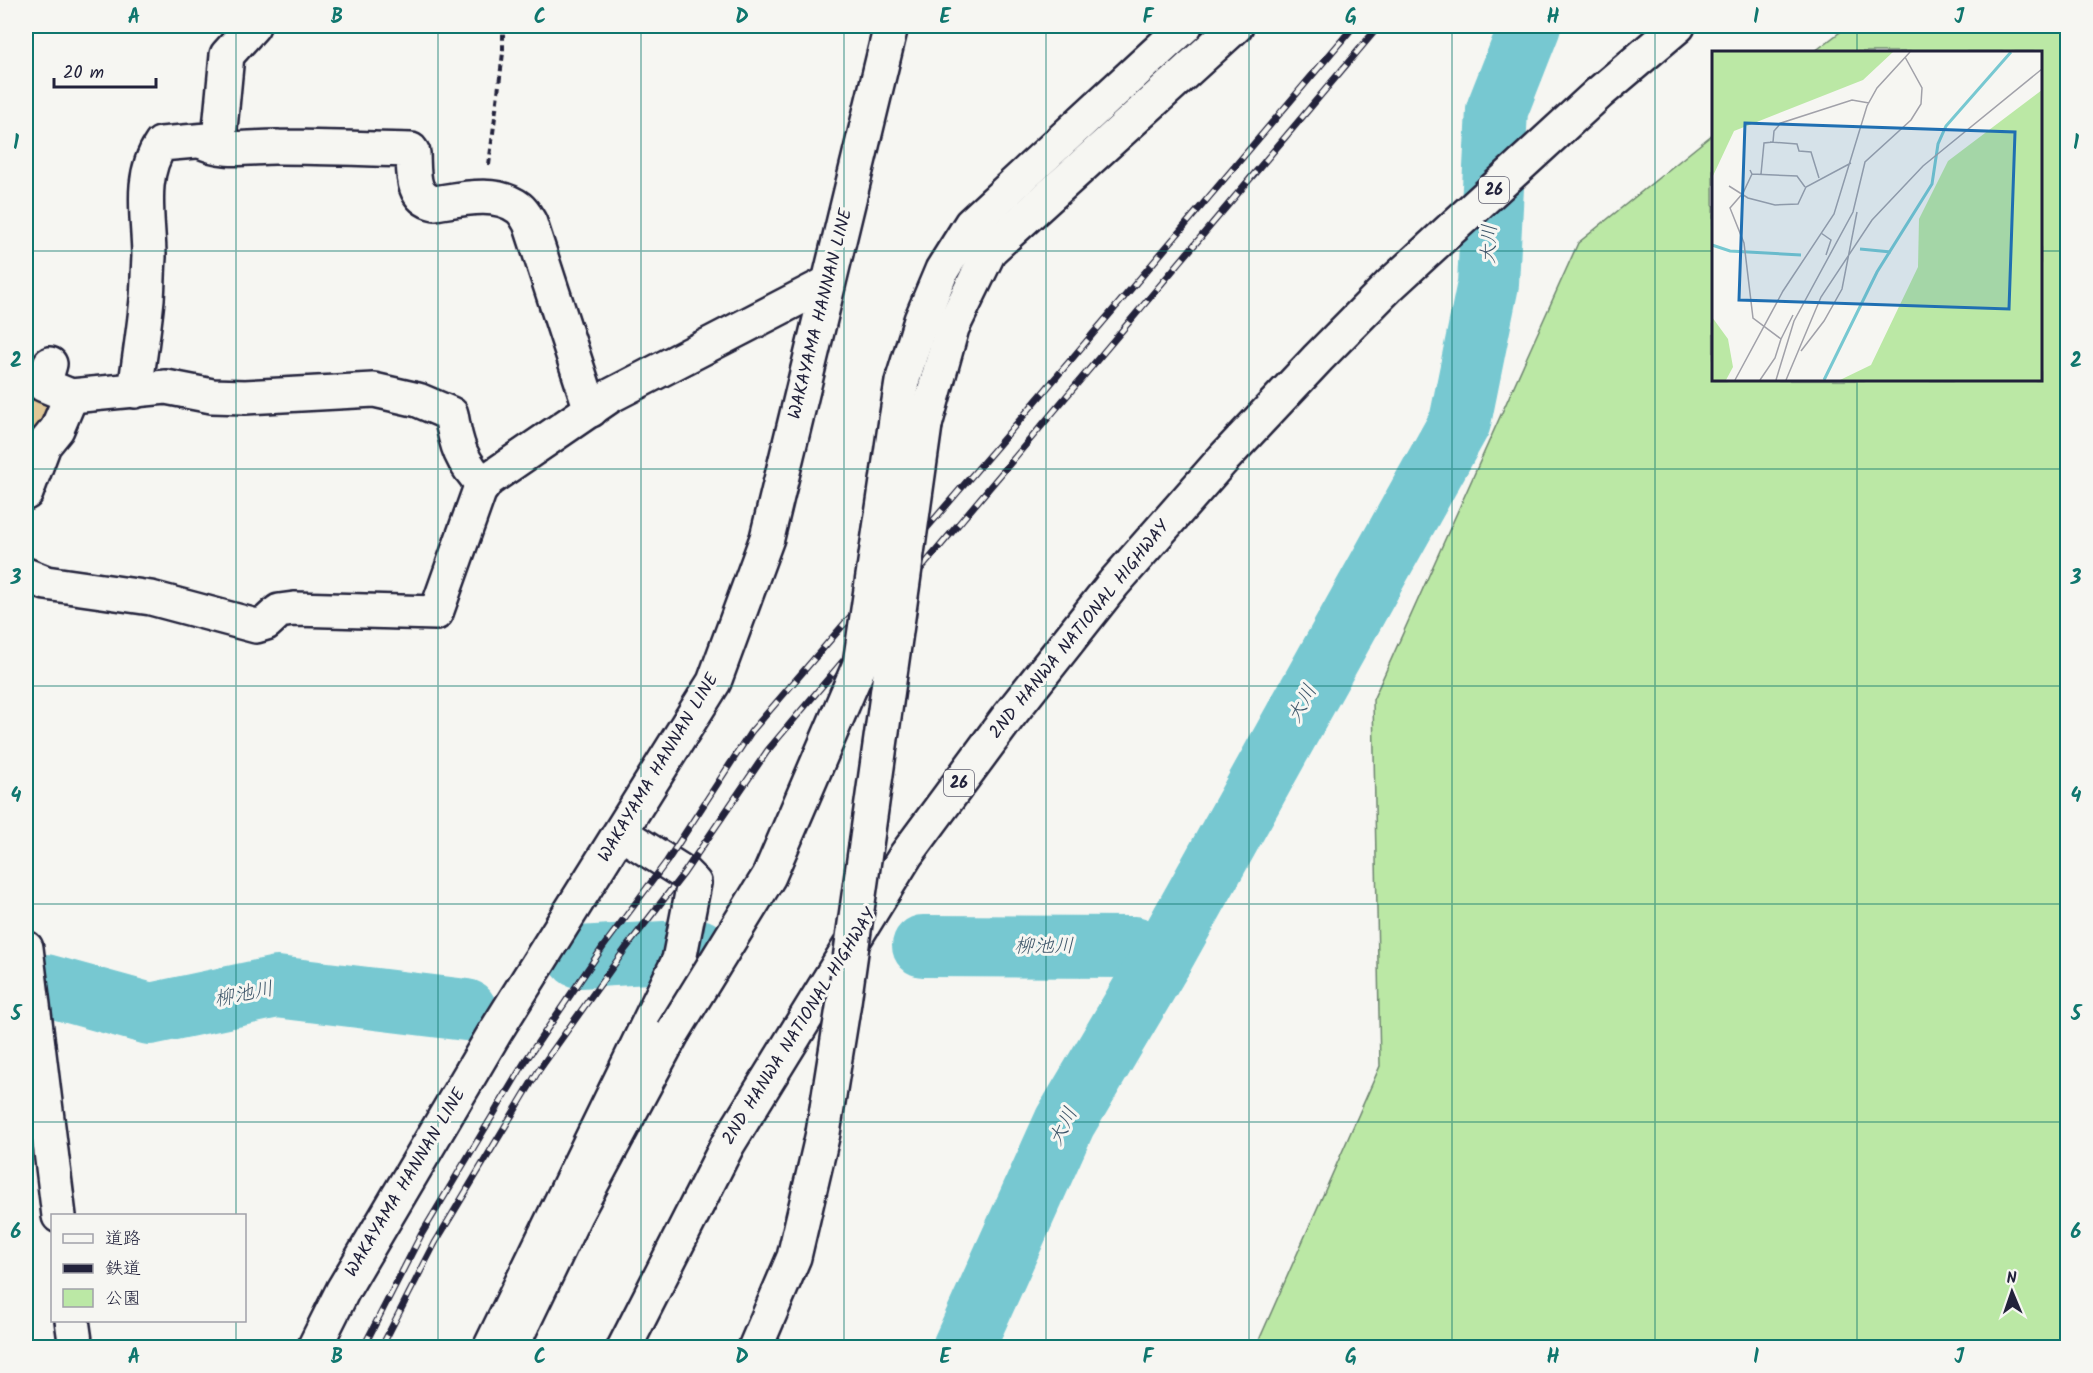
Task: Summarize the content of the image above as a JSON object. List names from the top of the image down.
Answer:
{
  "streets": {
    "main road": ["26", "WAKAYAMA HANNAN LINE", "2ND HANWA NATIONAL HIGHWAY"]
  },
  "water": ["大川", "柳池川"],
  "legend": ["道路", "鉄道", "公園"],
  "scale_bar": "20 m",
  "north": "top",
  "grid": {
    "columns": [
      "A",
      "B",
      "C",
      "D",
      "E",
      "F",
      "G",
      "H",
      "I",
      "J"
    ],
    "rows": [
      "1",
      "2",
      "3",
      "4",
      "5",
      "6"
    ]
  }
}
